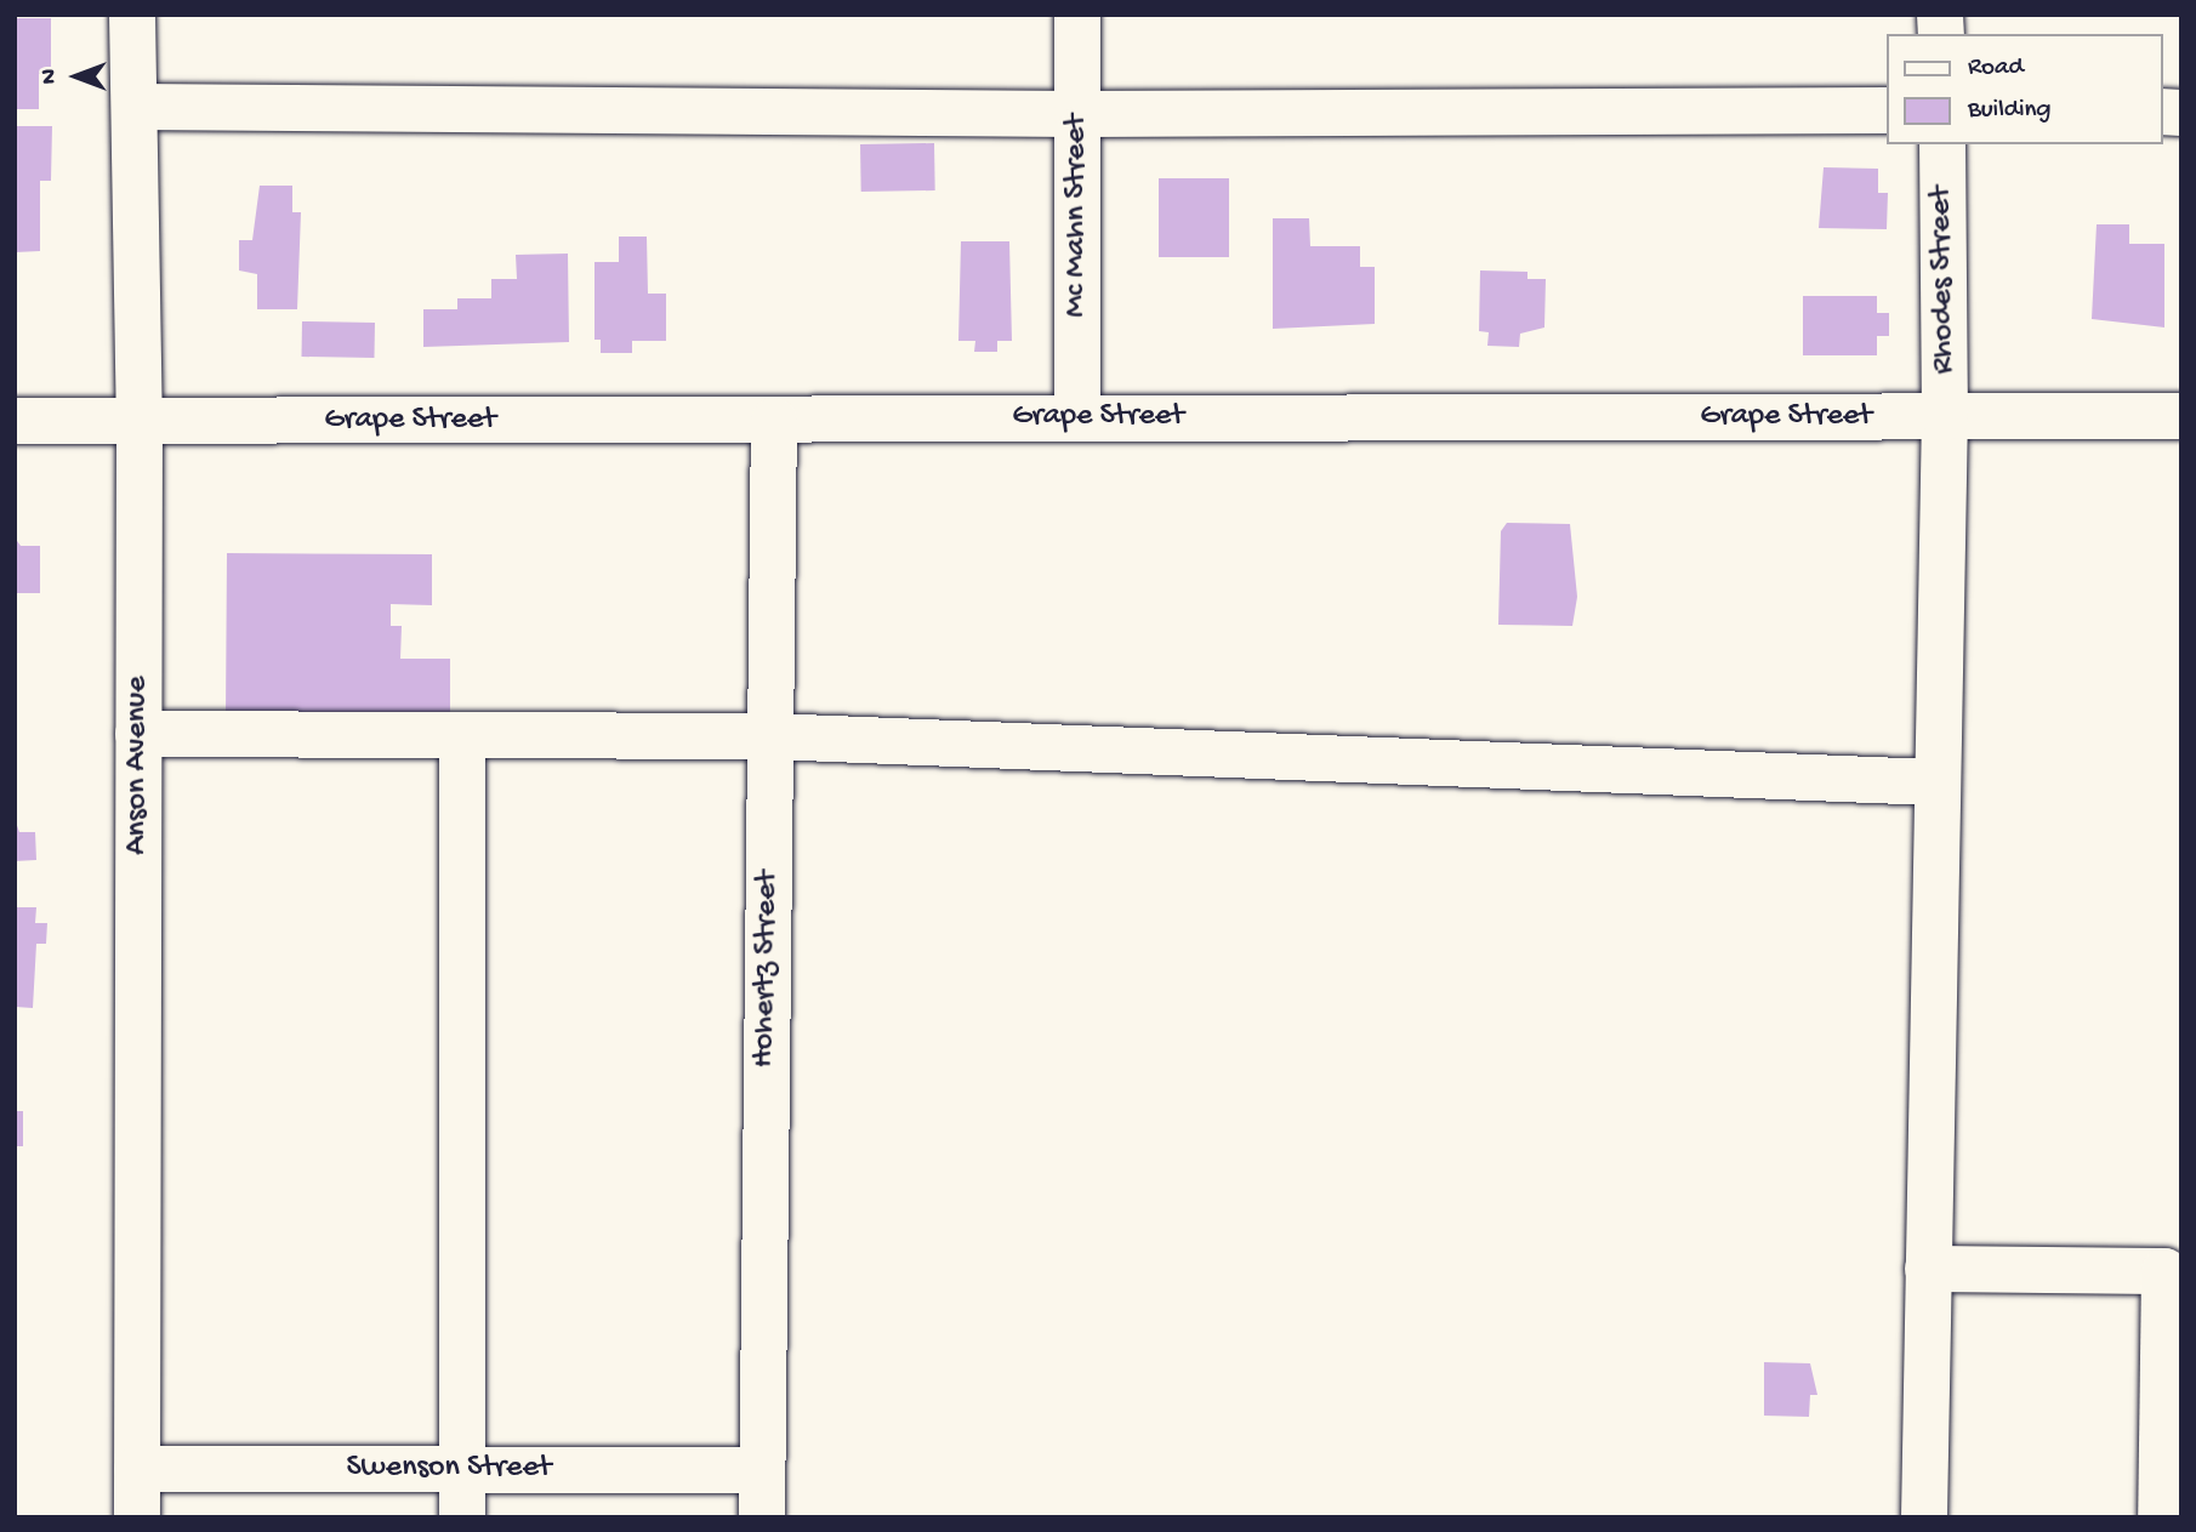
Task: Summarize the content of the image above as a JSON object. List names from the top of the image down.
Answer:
{
  "streets": {
    "street": [
      "Mc Mahn Street",
      "Rhodes Street",
      "Grape Street",
      "Anson Avenue",
      "Hohertz Street",
      "Swenson Street"
    ]
  },
  "crossings": [
    ["Mc Mahn Street", "Grape Street"],
    ["Rhodes Street", "Grape Street"],
    ["Grape Street", "Anson Avenue"],
    ["Grape Street", "Hohertz Street"],
    ["Anson Avenue", "Swenson Street"],
    ["Hohertz Street", "Swenson Street"]
  ],
  "legend": ["Road", "Building"],
  "north": "left"
}
